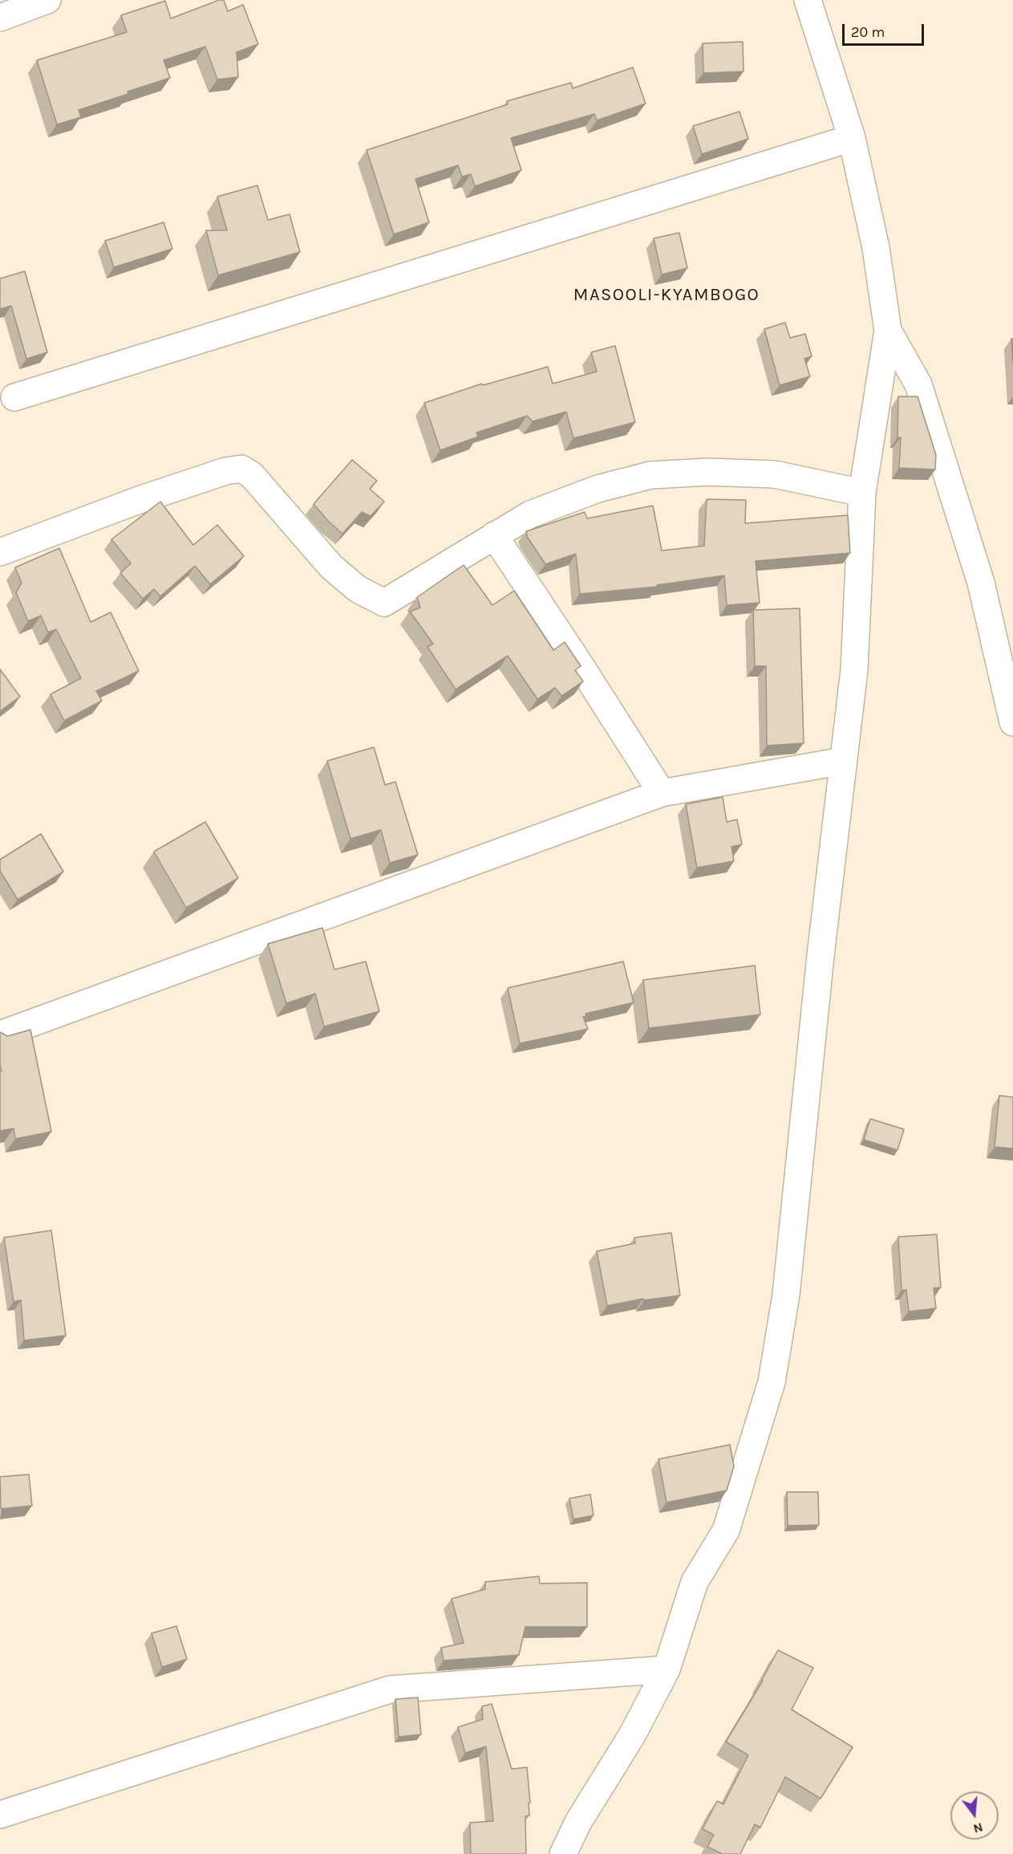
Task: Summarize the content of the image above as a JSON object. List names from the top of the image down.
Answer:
{
  "districts": ["MASOOLI-KYAMBOGO"],
  "scale_bar": "20 m",
  "north": "bottom"
}
